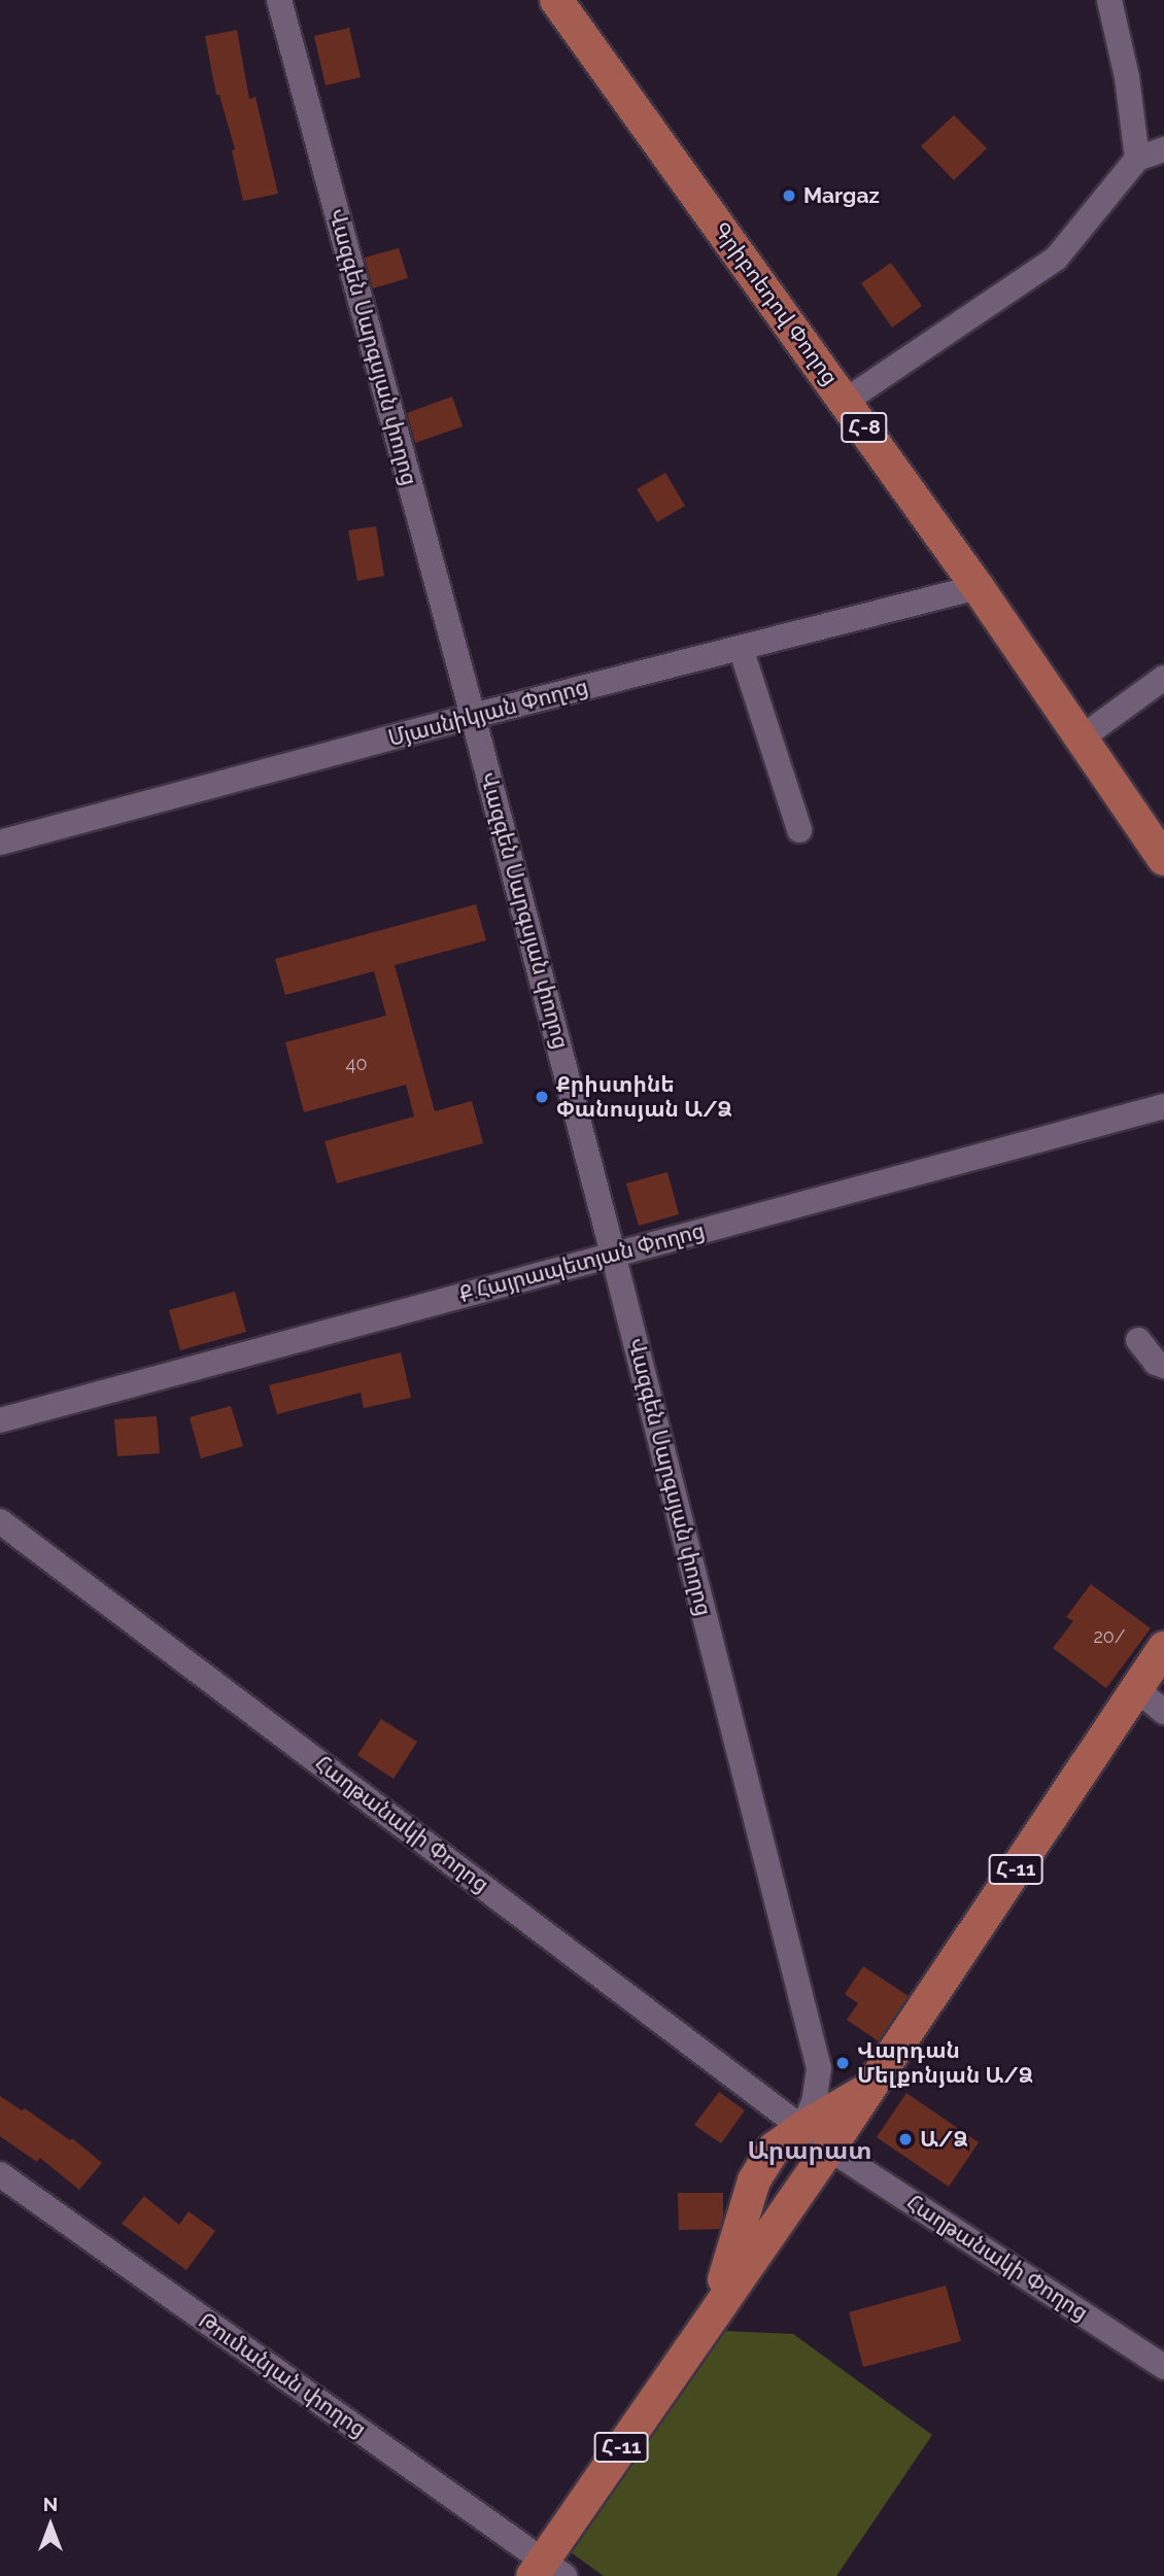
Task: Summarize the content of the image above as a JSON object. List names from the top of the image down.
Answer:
{
  "streets": {
    "main road": ["Գրիբոեդով Փողոց", "Հ-8", "Հ-11"],
    "street": [
      "Վազգեն Սարգսյան փողոց",
      "Մյասնիկյան Փողոց",
      "Ք.Հայրապետյան Փողոց",
      "Հաղթանակի Փողոց",
      "Թումանյան փողոց"
    ]
  },
  "crossings": [
    ["Գրիբոեդով Փողոց", "Մյասնիկյան Փողոց"],
    ["Վազգեն Սարգսյան փողոց", "Մյասնիկյան Փողոց"],
    ["Վազգեն Սարգսյան փողոց", "Ք.Հայրապետյան Փողոց"],
    ["Վազգեն Սարգսյան փողոց", "Հաղթանակի Փողոց"],
    ["Վազգեն Սարգսյան փողոց", "Հ-11"],
    ["Հաղթանակի Փողոց", "Հ-11"],
    ["Հ-11", "Թումանյան փողոց"]
  ],
  "districts": ["Արարատ"],
  "places": [
    "Margaz",
    "Քրիստինե Փանոսյան Ա/Ձ",
    "Վարդան Մելքոնյան Ա/Ձ",
    "Ա/Ձ"
  ],
  "house_numbers": ["40", "20/"],
  "north": "top"
}
